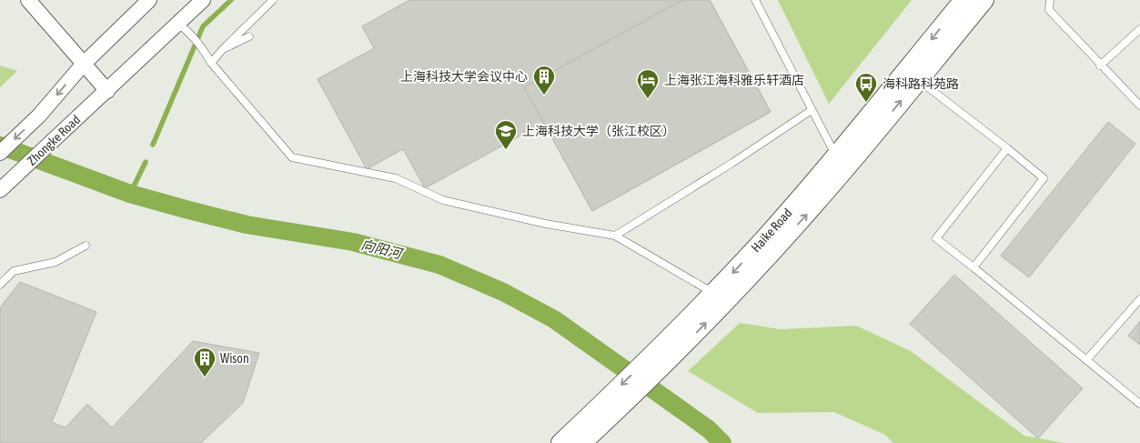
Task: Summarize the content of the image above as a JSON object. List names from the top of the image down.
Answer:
{
  "streets": {
    "street": ["Zhongke Road", "Haike Road"]
  },
  "water": ["向阳河"],
  "places": {
    "building": ["上海科技大学会议中心", "Wison"],
    "hotel": ["上海张江海科雅乐轩酒店"],
    "bus stop": ["海科路科苑路"],
    "school or university": ["上海科技大学（张江校区）"]
  }
}
